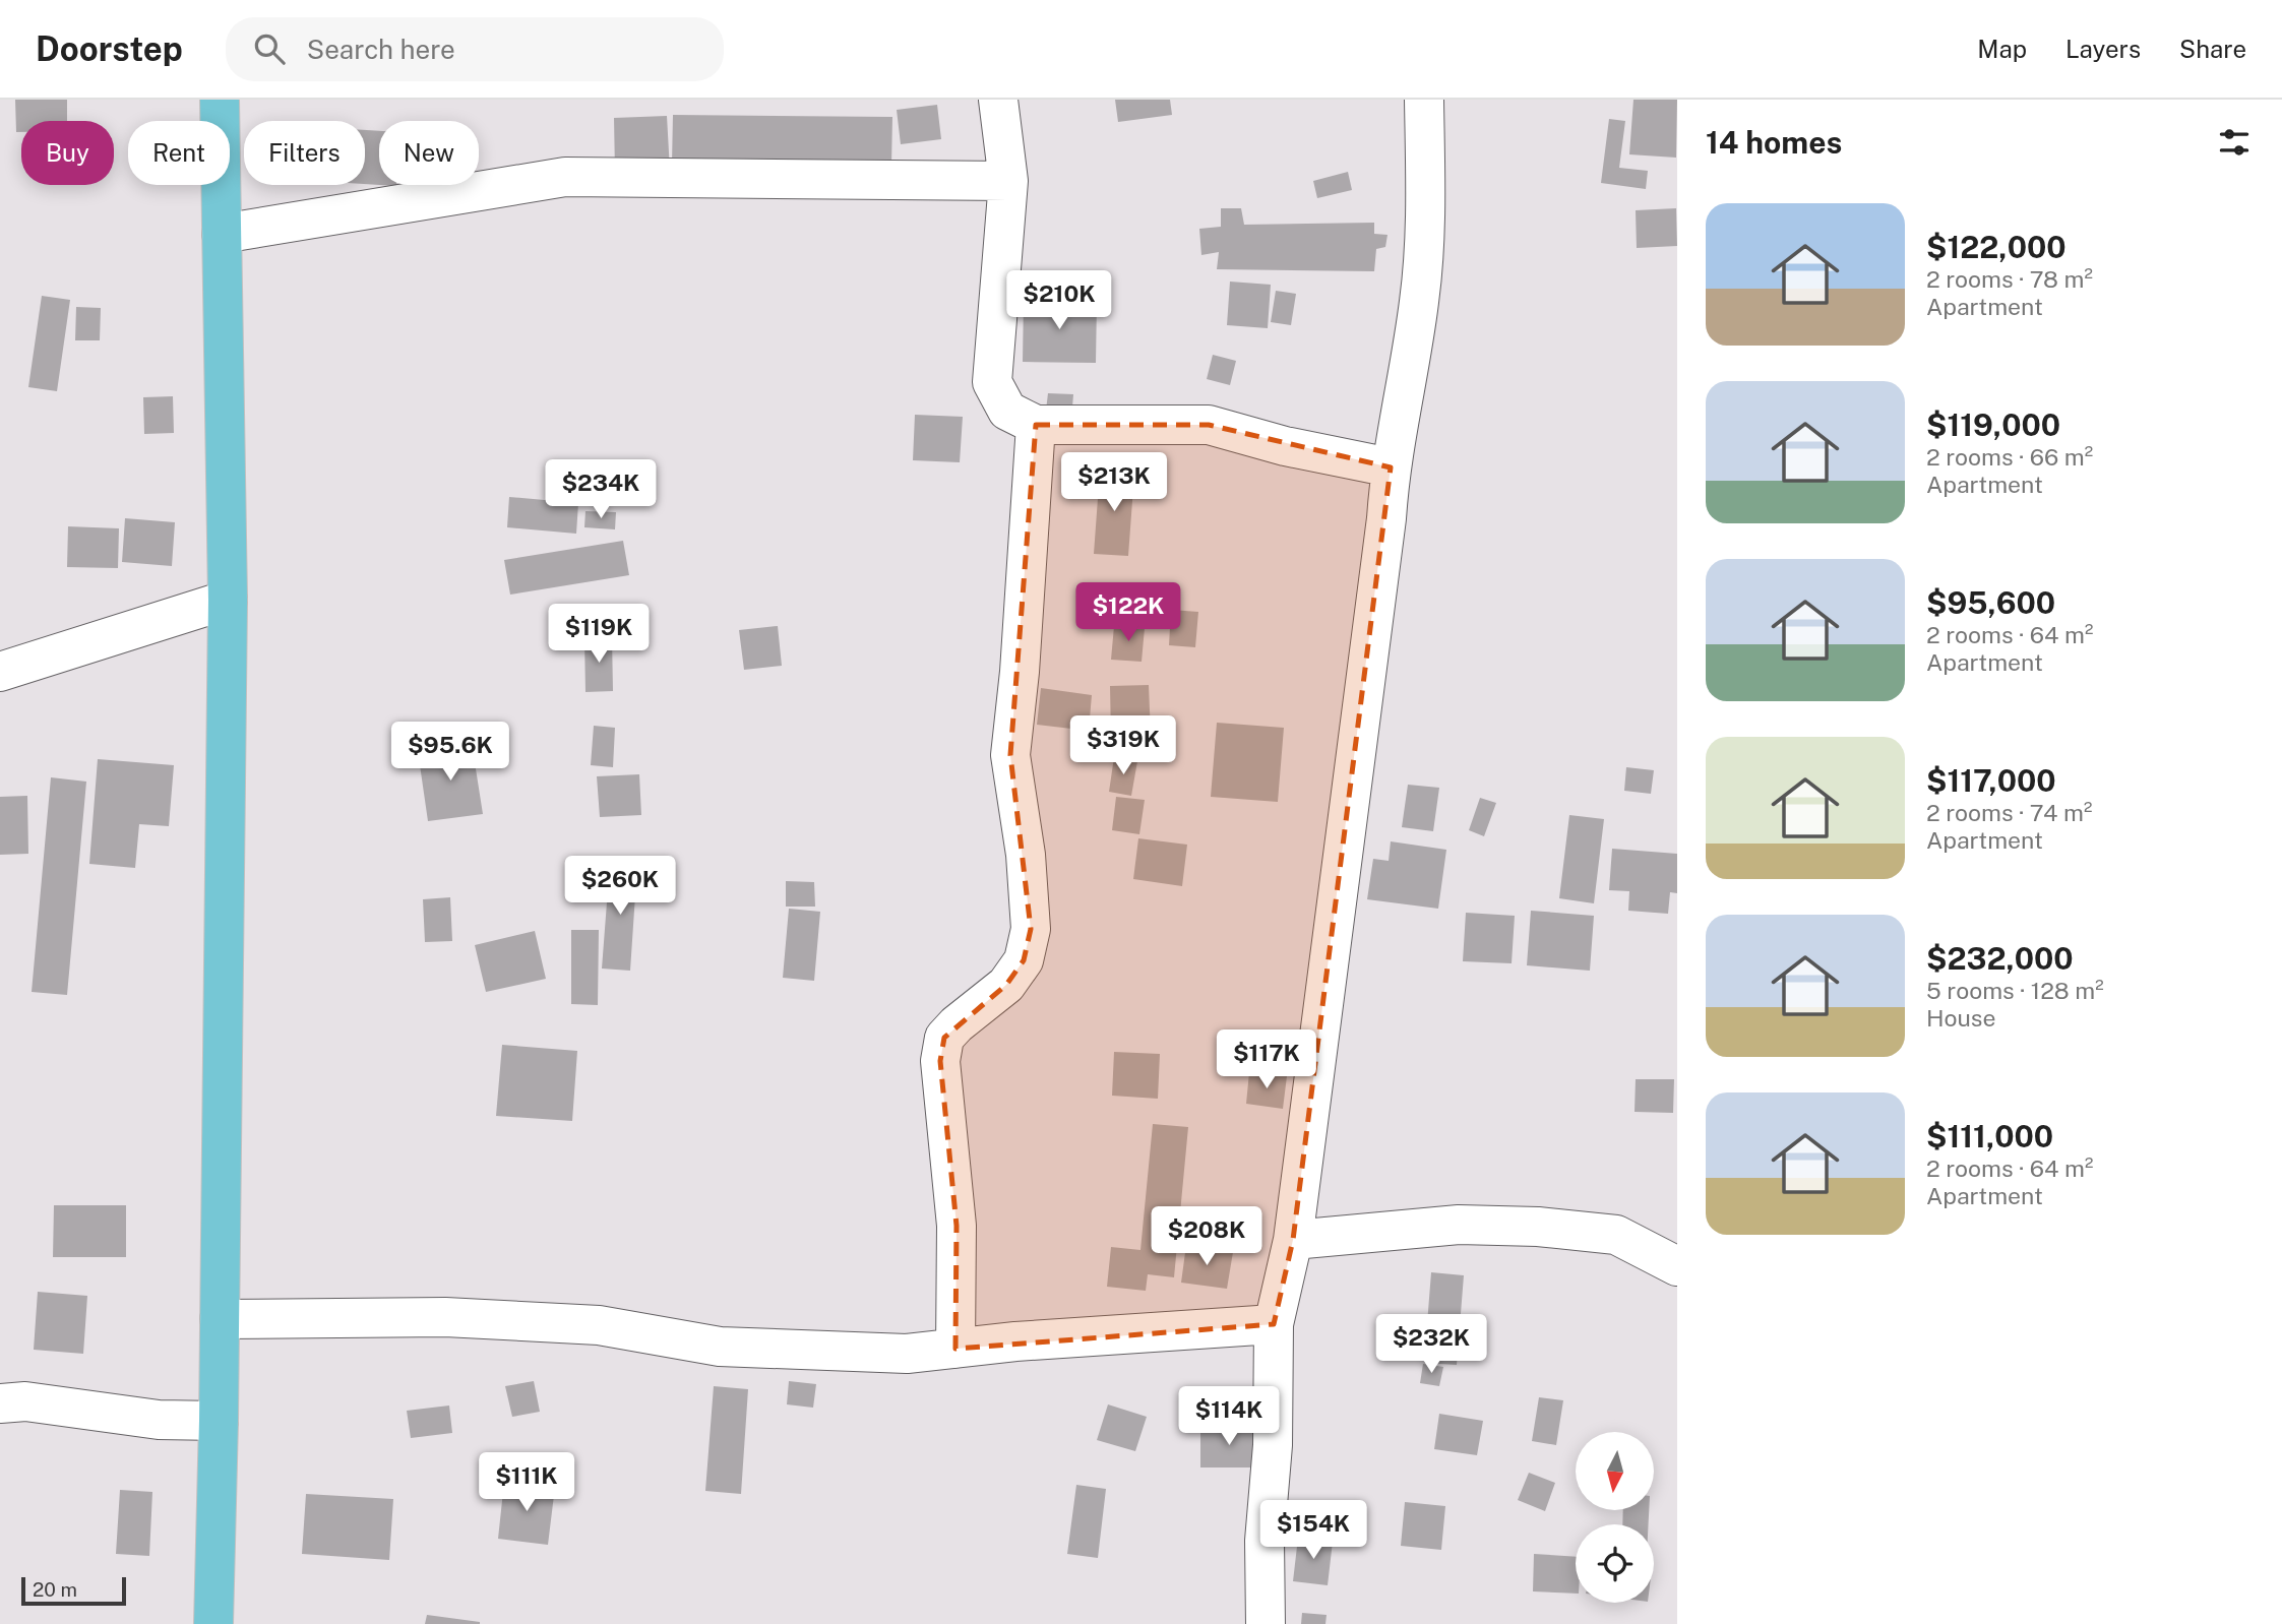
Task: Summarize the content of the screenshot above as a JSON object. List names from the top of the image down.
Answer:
{
  "scale_bar": "20 m",
  "north": "bottom",
  "page": {
    "header": "Doorstep",
    "search": "Search here",
    "nav": ["Map", "Layers", "Share"],
    "heading": "14 homes",
    "chip": [
      "Buy",
      "Rent",
      "Filters",
      "New"
    ],
    "list": [
      {
        "name": "$122,000",
        "note": "2 rooms · 78 m² · Apartment"
      },
      {
        "name": "$119,000",
        "note": "2 rooms · 66 m² · Apartment"
      },
      {
        "name": "$95,600",
        "note": "2 rooms · 64 m² · Apartment"
      },
      {
        "name": "$117,000",
        "note": "2 rooms · 74 m² · Apartment"
      },
      {
        "name": "$232,000",
        "note": "5 rooms · 128 m² · House"
      },
      {
        "name": "$111,000",
        "note": "2 rooms · 64 m² · Apartment"
      }
    ],
    "price": [
      "$210K",
      "$213K",
      "$234K",
      "$122K",
      "$119K",
      "$319K",
      "$95.6K",
      "$260K",
      "$117K",
      "$208K",
      "$232K",
      "$114K",
      "$111K",
      "$154K"
    ],
    "scale": "20 m"
  }
}
